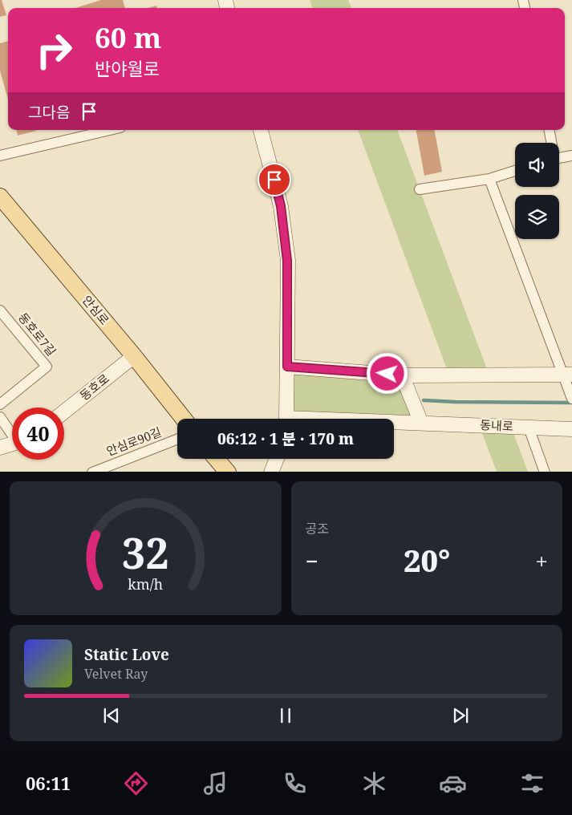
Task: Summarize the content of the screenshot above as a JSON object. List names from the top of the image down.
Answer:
{
  "streets": {
    "main road": ["안심로"],
    "street": [
      "동호로7길",
      "동호로",
      "동내로",
      "안심로90길"
    ]
  },
  "crossings": [
    ["안심로", "동호로"]
  ],
  "page": {
    "turn": ["60 m", "반야월로"],
    "then": "그다음",
    "limit": "40",
    "trip": "06:12 · 1 분 · 170 m",
    "tile": "공조",
    "heat": ["−", "20°", "+"],
    "song": ["Static Love", "Velvet Ray"],
    "tabs": "06:11",
    "gauge": ["32", "km/h"]
  }
}
